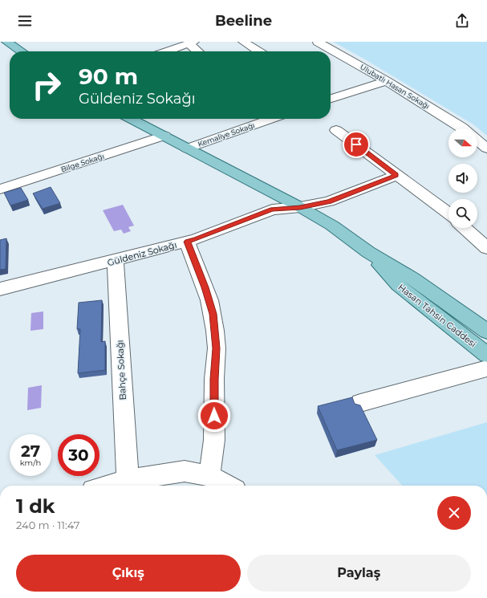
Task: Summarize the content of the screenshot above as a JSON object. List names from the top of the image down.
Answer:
{
  "streets": {
    "main road": ["Hasan Tahsin Caddesi"],
    "street": [
      "Ulubatlı Hasan Sokağı",
      "Kemaliye Sokağı",
      "Bilge Sokağı",
      "Güldeniz Sokağı",
      "Bahçe Sokağı"
    ]
  },
  "crossings": [
    ["Güldeniz Sokağı", "Bahçe Sokağı"]
  ],
  "north": "right",
  "page": {
    "header": "Beeline",
    "turn": ["90 m", "Güldeniz Sokağı"],
    "speed": "27 km/h",
    "limit": "30",
    "heading": ["1 dk", "240 m · 11:47"],
    "buttons": ["Çıkış", "Paylaş"]
  }
}
